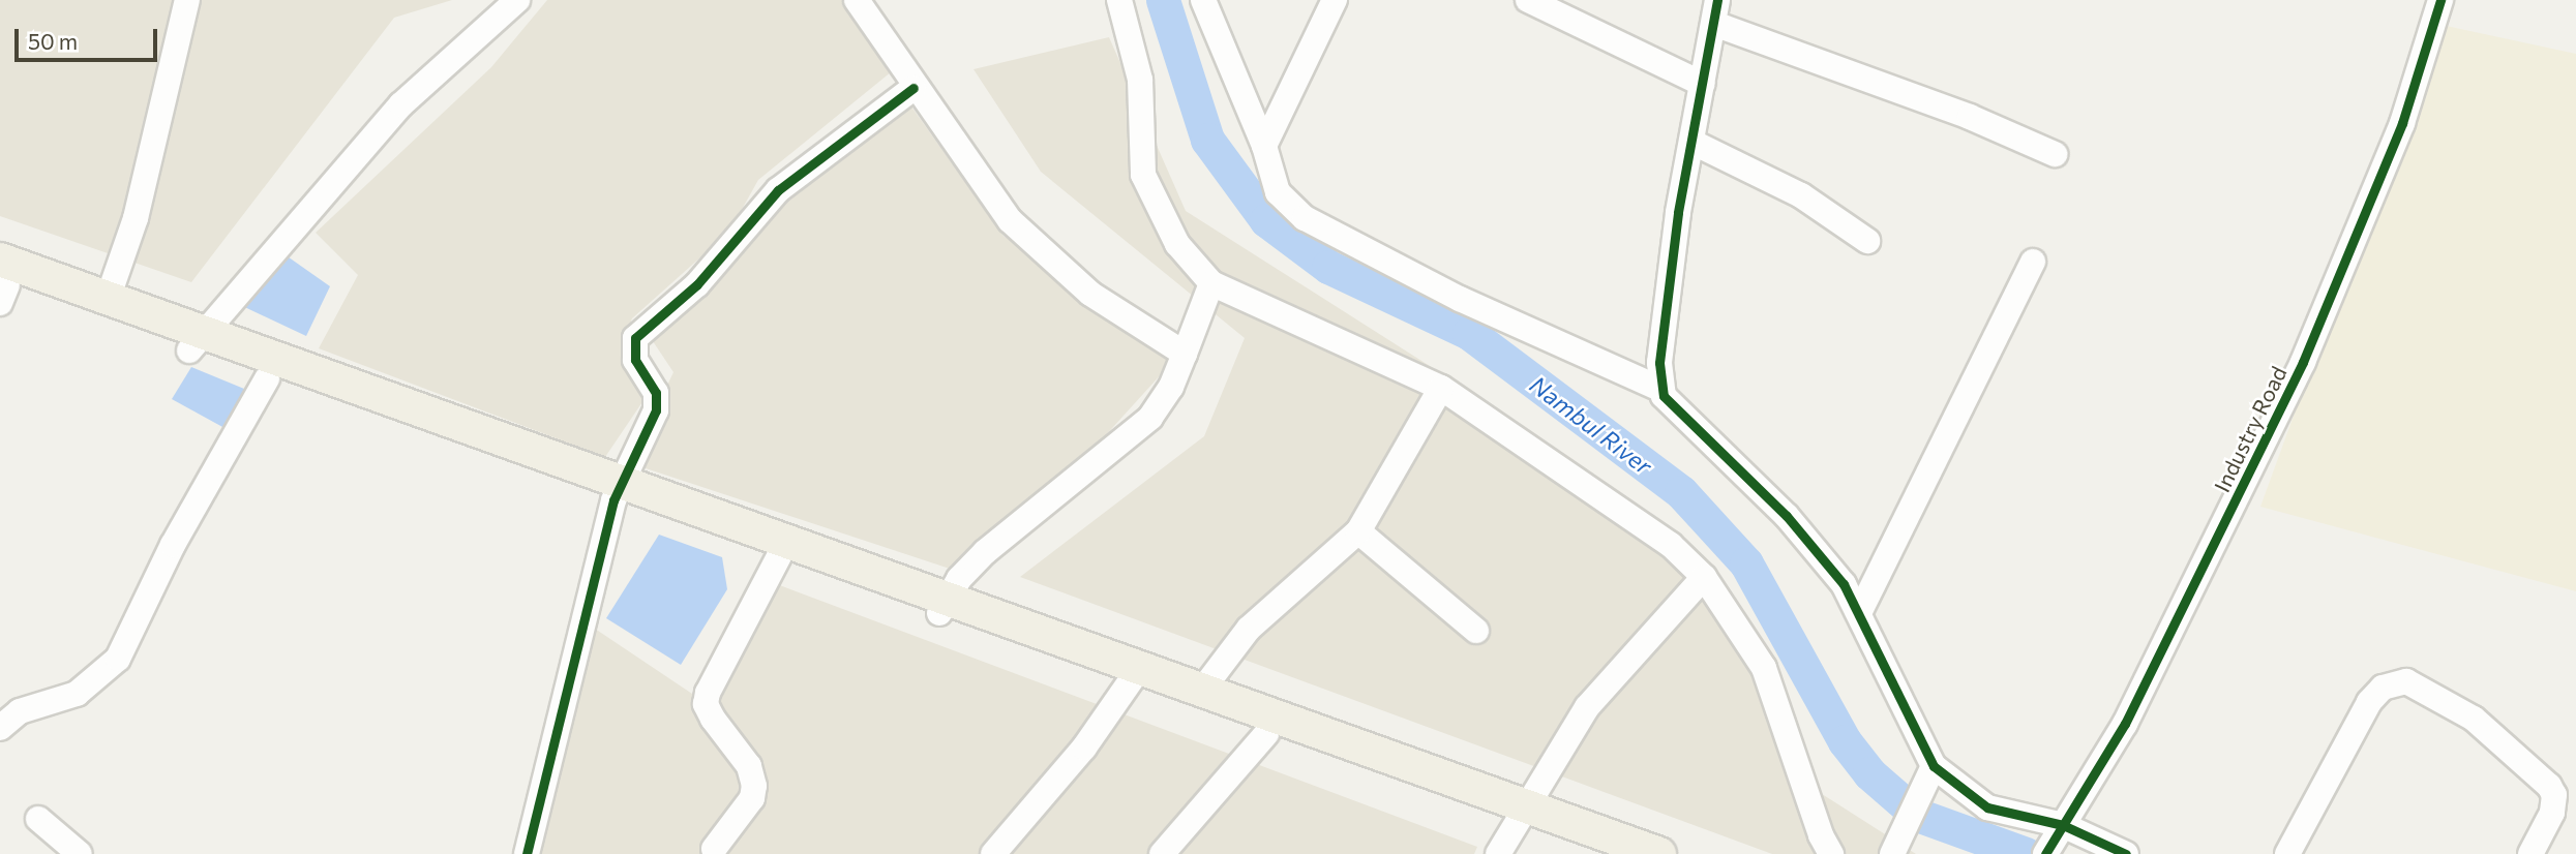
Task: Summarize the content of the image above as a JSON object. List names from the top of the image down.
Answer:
{
  "streets": {
    "street": ["Industry Road"]
  },
  "water": ["Nambul River"],
  "scale_bar": "50 m"
}
